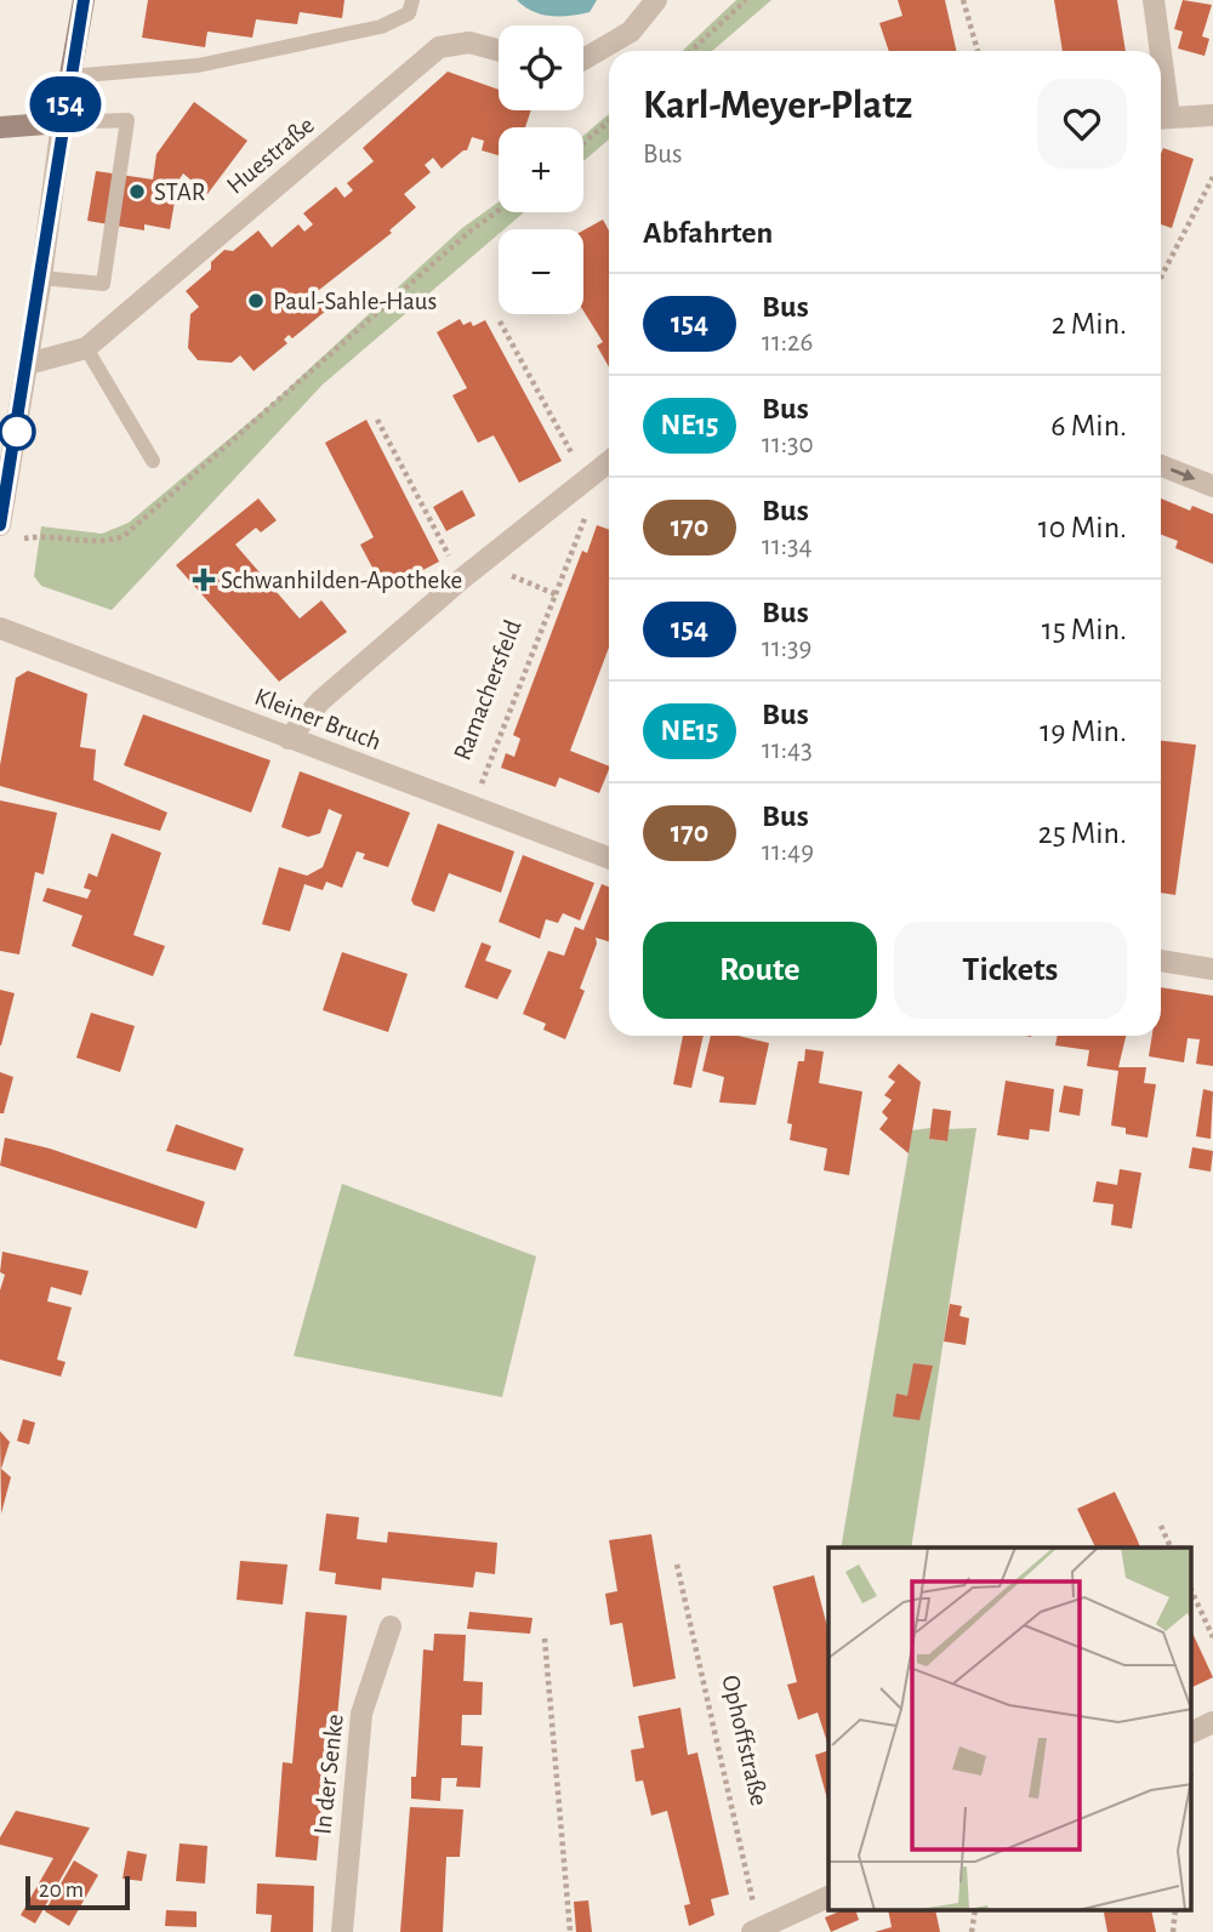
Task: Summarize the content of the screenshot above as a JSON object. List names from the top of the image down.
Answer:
{
  "streets": {
    "street": ["Huestraße", "Kleiner Bruch", "In der Senke"],
    "path": ["Ramachersfeld", "Ophoffstraße"]
  },
  "crossings": [
    ["Ramachersfeld", "Kleiner Bruch"]
  ],
  "places": {
    "other": ["STAR", "Paul-Sahle-Haus"],
    "health": ["Schwanhilden-Apotheke"]
  },
  "lines": ["bus line 154"],
  "scale_bar": "20 m",
  "page": {
    "on_map": "154",
    "map_buttons": ["+", "−"],
    "heading": [
      ["Karl-Meyer-Platz", "Bus"],
      "Abfahrten"
    ],
    "list": [
      {
        "mark": "154",
        "name": "Bus",
        "note": "11:26",
        "value": "2 Min."
      },
      {
        "mark": "NE15",
        "name": "Bus",
        "note": "11:30",
        "value": "6 Min."
      },
      {
        "mark": "170",
        "name": "Bus",
        "note": "11:34",
        "value": "10 Min."
      },
      {
        "mark": "154",
        "name": "Bus",
        "note": "11:39",
        "value": "15 Min."
      },
      {
        "mark": "NE15",
        "name": "Bus",
        "note": "11:43",
        "value": "19 Min."
      },
      {
        "mark": "170",
        "name": "Bus",
        "note": "11:49",
        "value": "25 Min."
      }
    ],
    "buttons": ["Route", "Tickets"],
    "scale": "20 m"
  }
}
